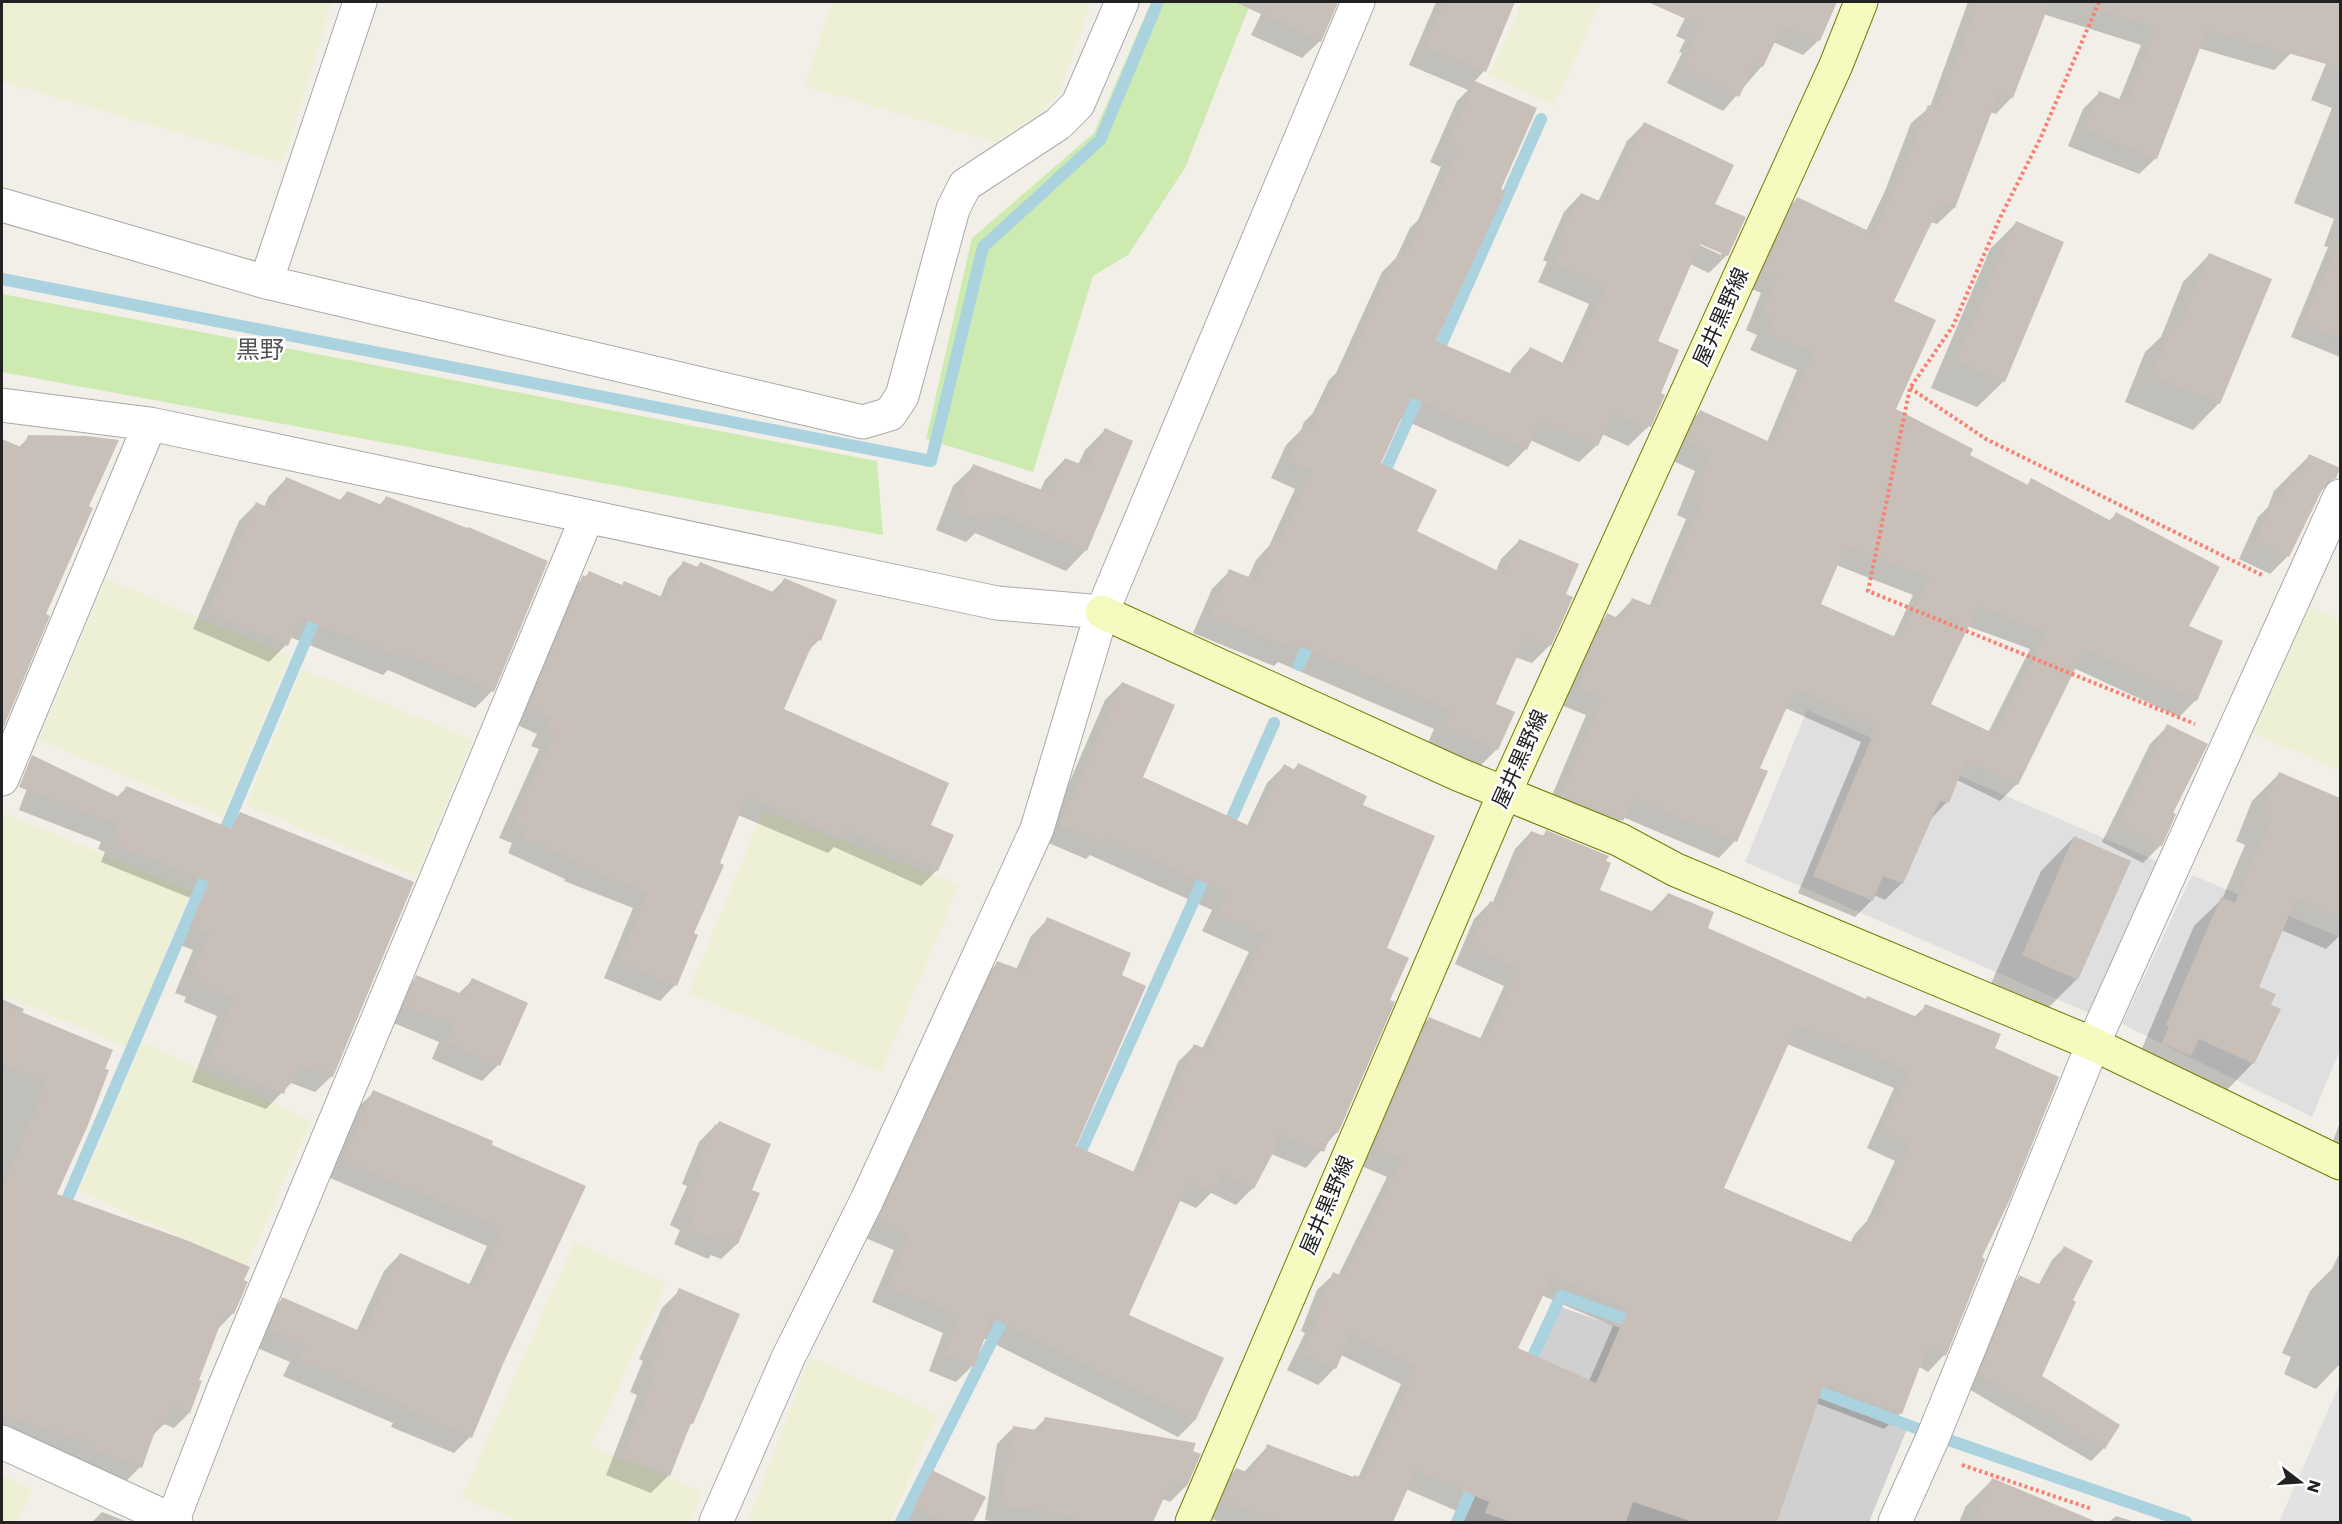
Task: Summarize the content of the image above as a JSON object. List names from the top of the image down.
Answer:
{
  "streets": {
    "main road": ["屋井黒野線"]
  },
  "districts": ["黒野"],
  "north": "right"
}
